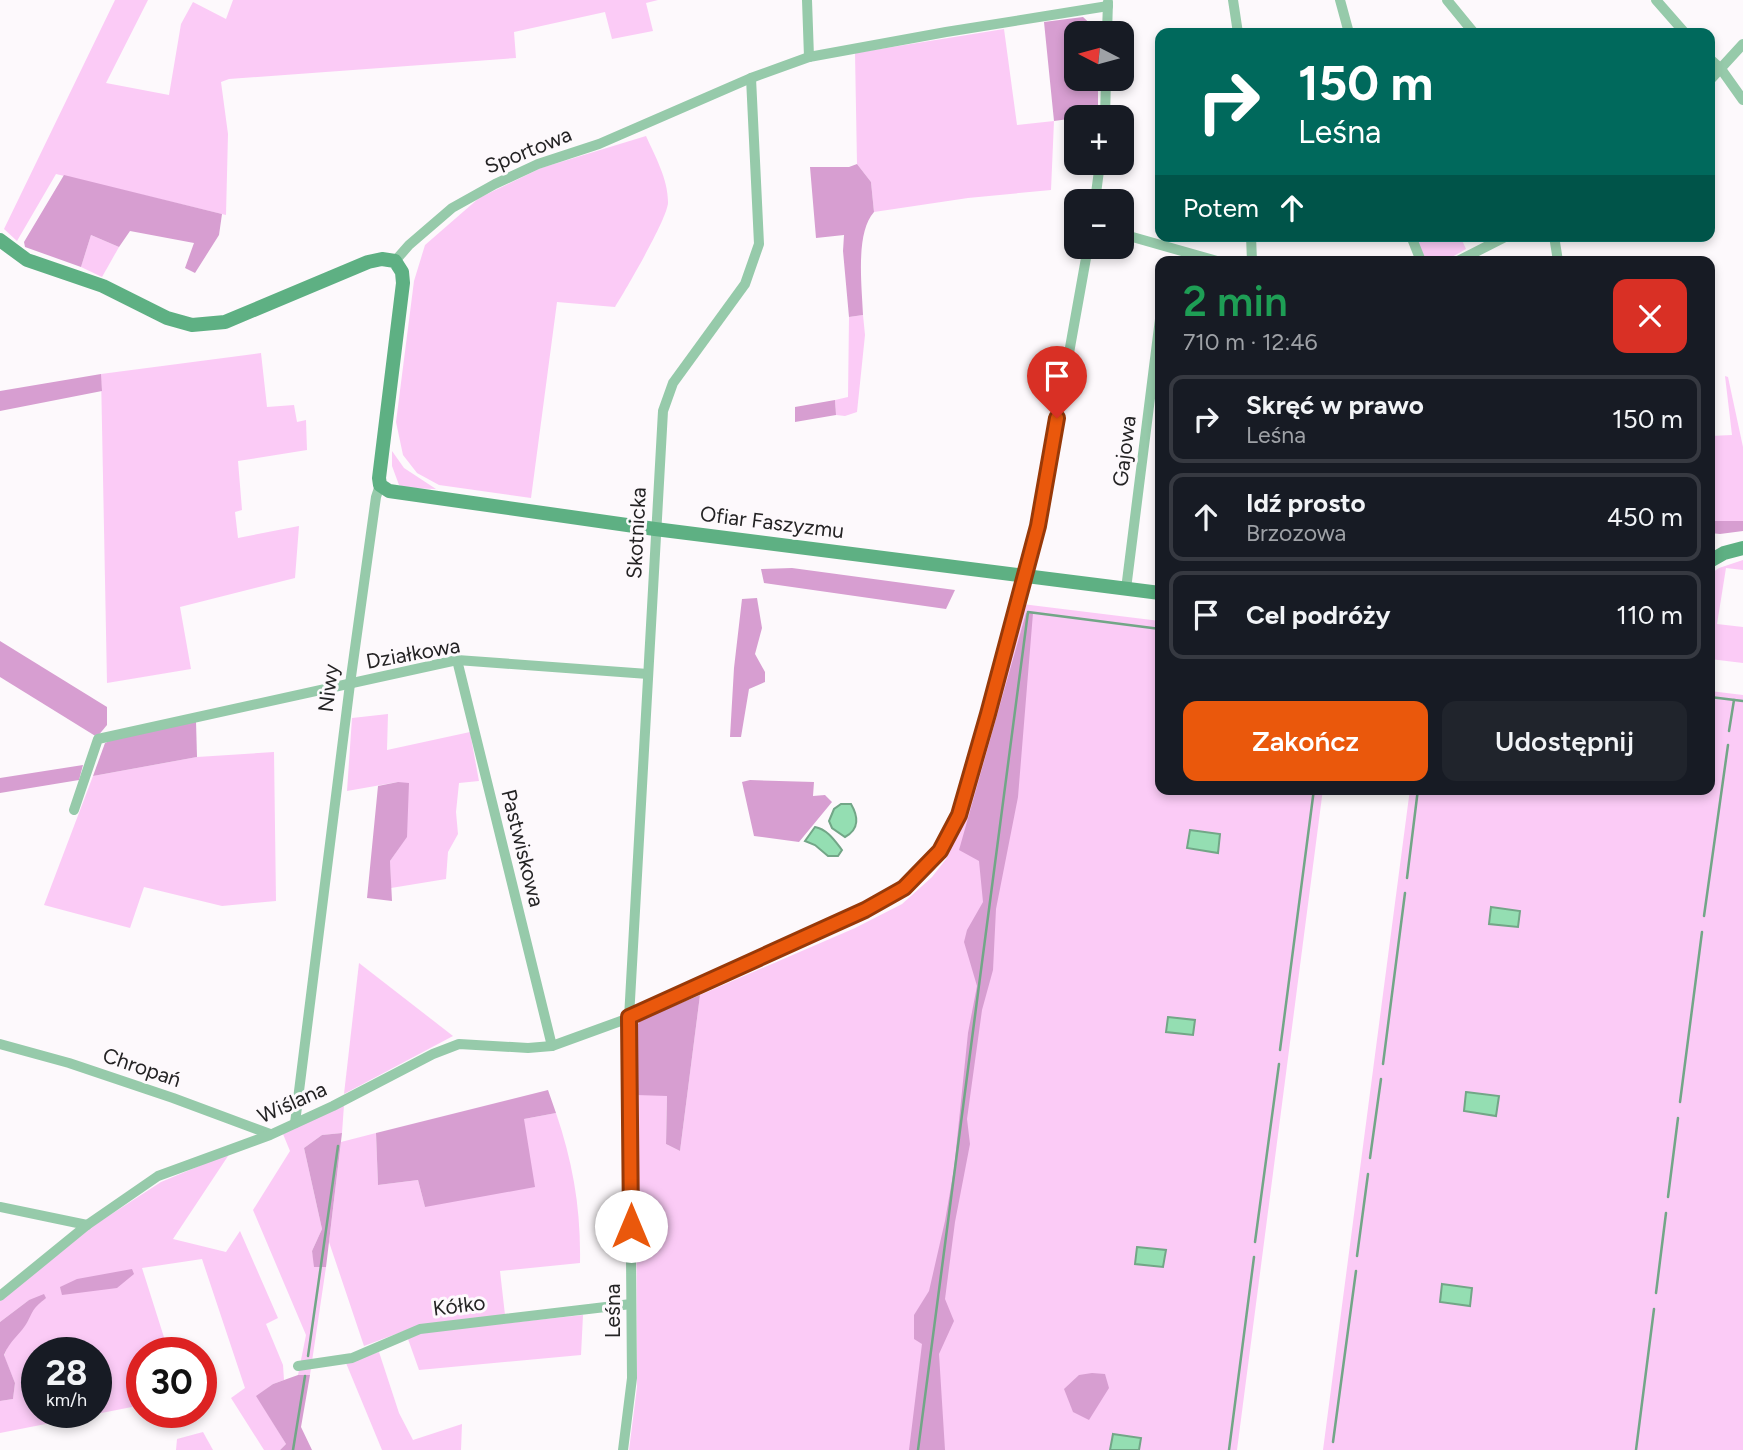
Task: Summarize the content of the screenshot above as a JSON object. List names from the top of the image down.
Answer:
{
  "streets": {
    "street": [
      "Sportowa",
      "Gajowa",
      "Ofiar Faszyzmu",
      "Skotnicka",
      "Działkowa",
      "Niwy",
      "Pastwiskowa",
      "Chropań",
      "Wiślana",
      "Kółko",
      "Leśna"
    ]
  },
  "crossings": [
    ["Sportowa", "Skotnicka"],
    ["Sportowa", "Niwy"],
    ["Gajowa", "Ofiar Faszyzmu"],
    ["Ofiar Faszyzmu", "Skotnicka"],
    ["Ofiar Faszyzmu", "Niwy"],
    ["Skotnicka", "Działkowa"],
    ["Skotnicka", "Wiślana"],
    ["Skotnicka", "Leśna"],
    ["Działkowa", "Niwy"],
    ["Działkowa", "Pastwiskowa"],
    ["Niwy", "Wiślana"],
    ["Pastwiskowa", "Wiślana"],
    ["Chropań", "Wiślana"],
    ["Wiślana", "Leśna"],
    ["Kółko", "Leśna"]
  ],
  "north": "left",
  "page": {
    "map_buttons": ["+", "−"],
    "turn": ["150 m", "Leśna"],
    "then": "Potem",
    "heading": ["2 min", "710 m · 12:46"],
    "list": [
      {
        "name": "Skręć w prawo",
        "note": "Leśna",
        "value": "150 m"
      },
      {
        "name": "Idź prosto",
        "note": "Brzozowa",
        "value": "450 m"
      },
      {
        "name": "Cel podróży",
        "value": "110 m"
      }
    ],
    "buttons": ["Zakończ", "Udostępnij"],
    "speed": "28 km/h",
    "limit": "30"
  }
}
